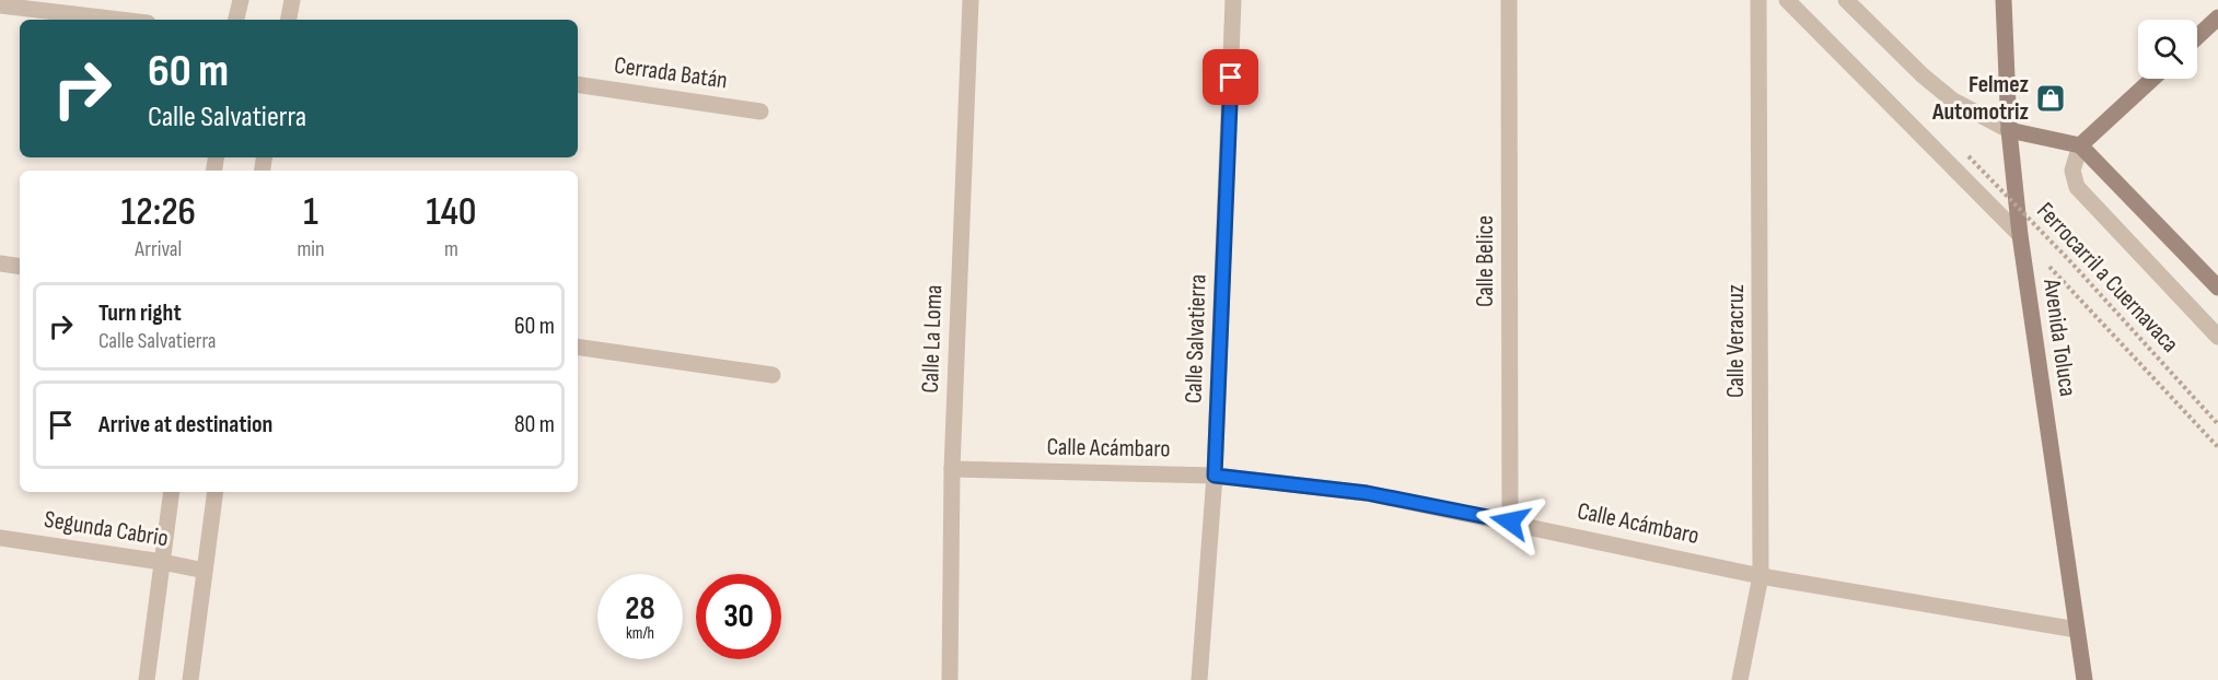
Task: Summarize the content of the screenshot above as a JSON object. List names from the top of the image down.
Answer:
{
  "streets": {
    "street": [
      "Cerrada Batán",
      "Calle Belice",
      "Avenida Toluca",
      "Calle La Loma",
      "Calle Salvatierra",
      "Calle Veracruz",
      "Calle Acámbaro",
      "Segunda Cabrio"
    ],
    "path": ["Ferrocarril a Cuernavaca"]
  },
  "crossings": [
    ["Calle Belice", "Calle Acámbaro"],
    ["Avenida Toluca", "Calle Acámbaro"],
    ["Calle La Loma", "Calle Acámbaro"],
    ["Calle Salvatierra", "Calle Acámbaro"],
    ["Calle Veracruz", "Calle Acámbaro"]
  ],
  "places": {
    "shop": ["Felmez Automotriz"]
  },
  "page": {
    "turn": ["60 m", "Calle Salvatierra"],
    "eta": [
      "12:26",
      "Arrival",
      "1",
      "min",
      "140",
      "m"
    ],
    "list": [
      {
        "name": "Turn right",
        "note": "Calle Salvatierra",
        "value": "60 m"
      },
      {
        "name": "Arrive at destination",
        "value": "80 m"
      }
    ],
    "speed": "28 km/h",
    "limit": "30"
  }
}
